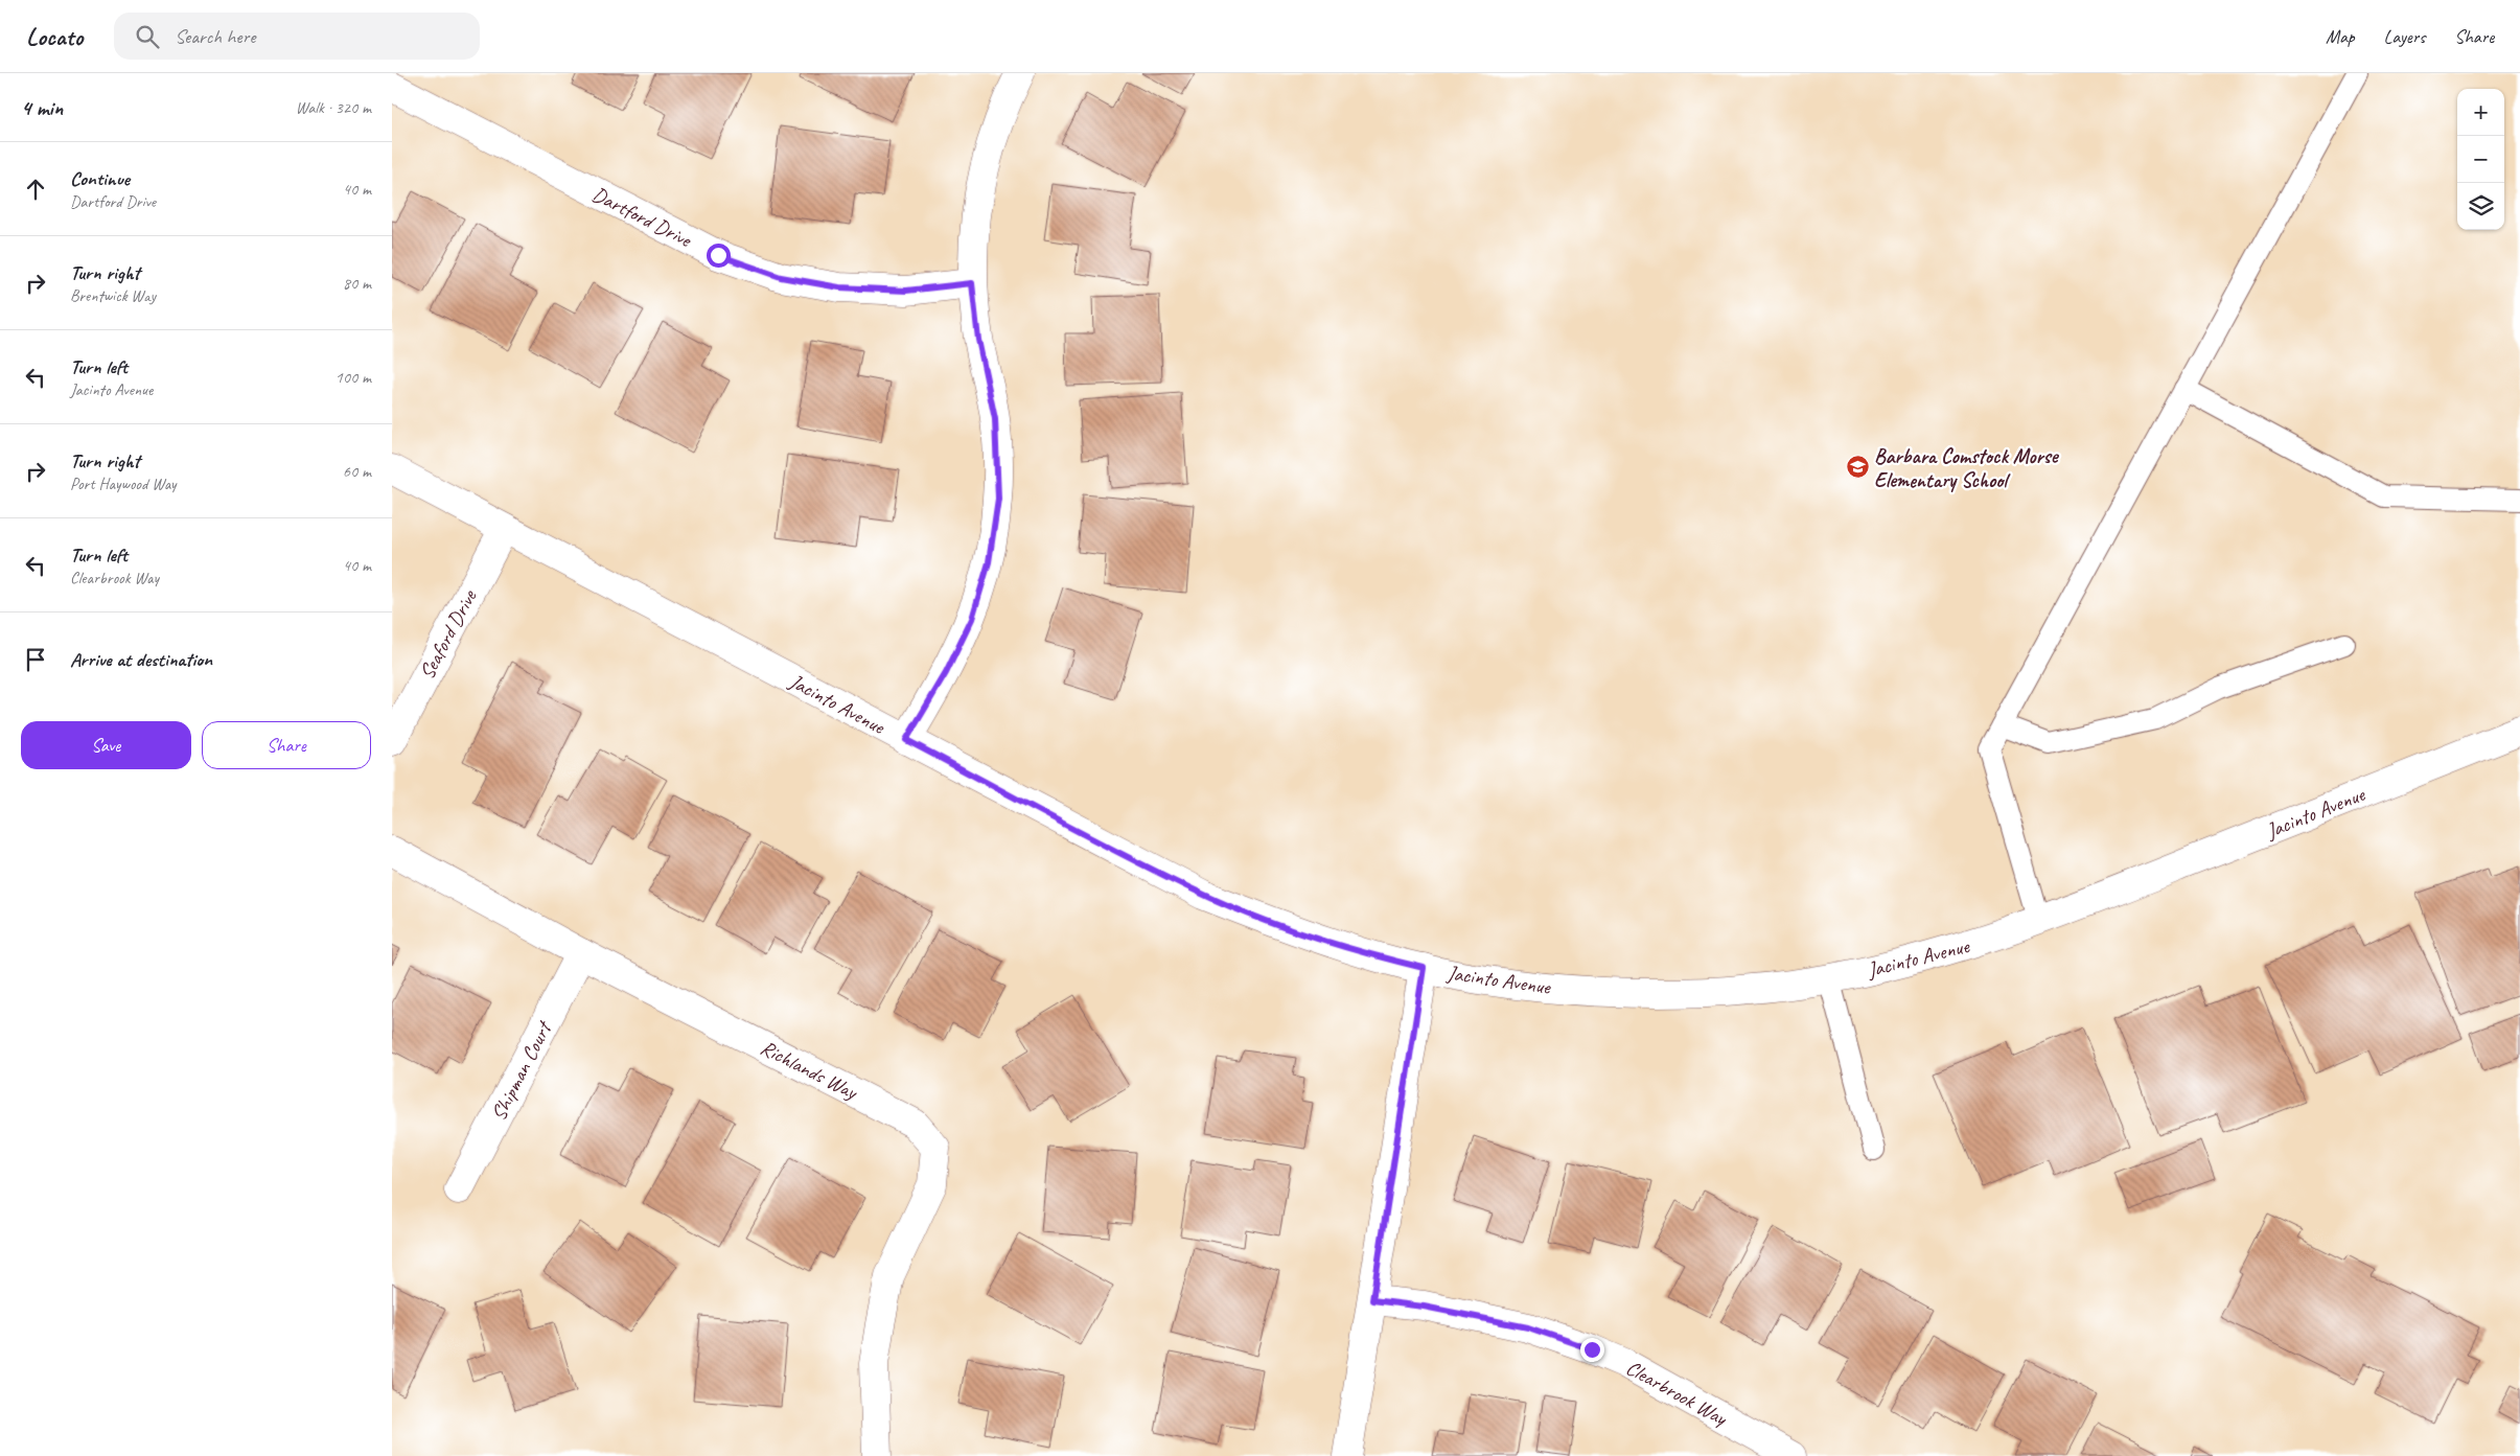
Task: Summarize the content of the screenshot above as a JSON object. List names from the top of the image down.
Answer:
{
  "streets": {
    "street": [
      "Dartford Drive",
      "Seaford Drive",
      "Jacinto Avenue",
      "Richlands Way",
      "Shipman Court",
      "Clearbrook Way"
    ]
  },
  "crossings": [
    ["Seaford Drive", "Jacinto Avenue"],
    ["Richlands Way", "Shipman Court"]
  ],
  "places": {
    "school or university": ["Barbara Comstock Morse Elementary School"]
  },
  "page": {
    "header": "Locato",
    "search": "Search here",
    "nav": ["Map", "Layers", "Share"],
    "heading": ["4 min", "Walk · 320 m"],
    "map_buttons": ["+", "−"],
    "list": [
      ["Continue", "Dartford Drive", "40 m"],
      ["Turn right", "Brentwick Way", "80 m"],
      ["Turn left", "Jacinto Avenue", "100 m"],
      ["Turn right", "Port Haywood Way", "60 m"],
      ["Turn left", "Clearbrook Way", "40 m"],
      "Arrive at destination"
    ],
    "buttons": ["Save", "Share"]
  }
}
